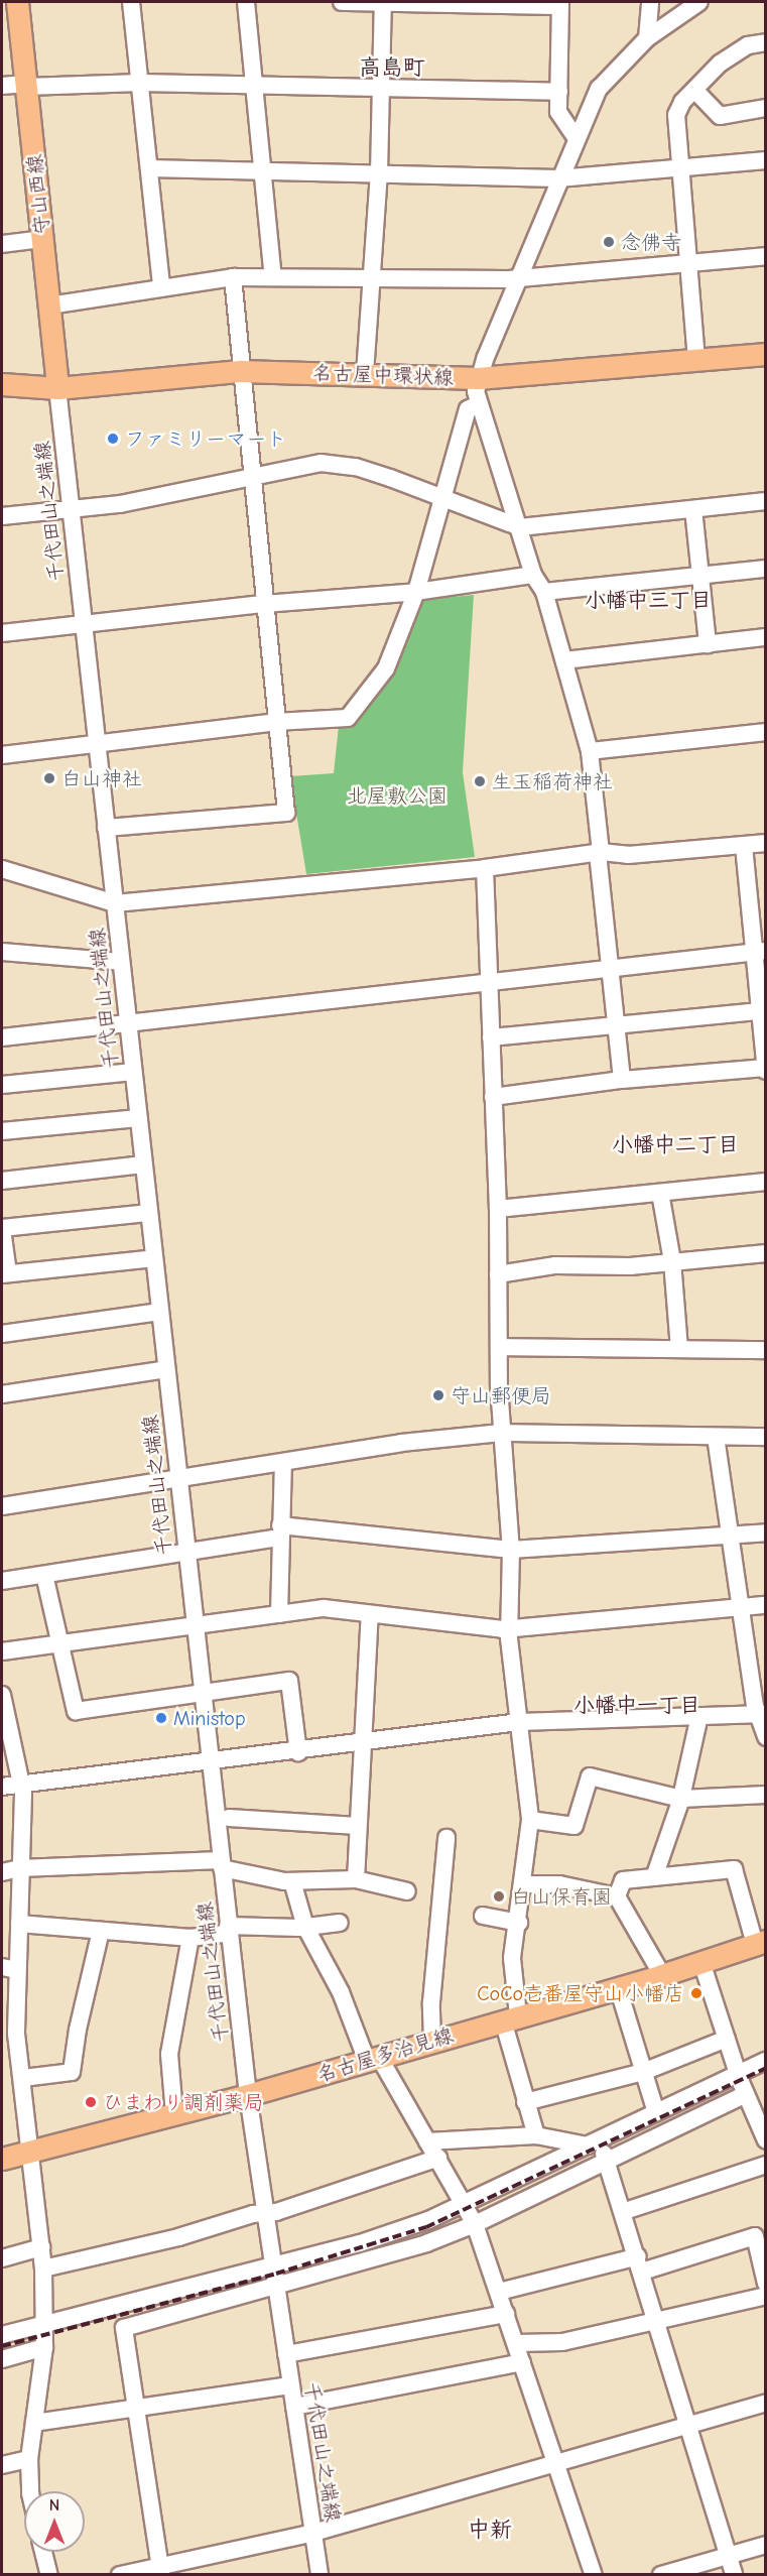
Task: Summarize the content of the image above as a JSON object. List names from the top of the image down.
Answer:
{
  "streets": {
    "main road": ["守山西線", "名古屋中環状線", "名古屋多治見線"],
    "street": ["千代田山之端線"]
  },
  "crossings": [
    ["守山西線", "名古屋中環状線"],
    ["守山西線", "千代田山之端線"],
    ["名古屋中環状線", "千代田山之端線"],
    ["千代田山之端線", "名古屋多治見線"]
  ],
  "districts": [
    "高島町",
    "小幡中三丁目",
    "小幡中二丁目",
    "小幡中一丁目",
    "中新"
  ],
  "parks": ["北屋敷公園"],
  "places": [
    "念佛寺",
    "ファミリーマート",
    "白山神社",
    "生玉稲荷神社",
    "守山郵便局",
    "Ministop",
    "白山保育園",
    "CoCo壱番屋守山小幡店",
    "ひまわり調剤薬局"
  ],
  "north": "top"
}
